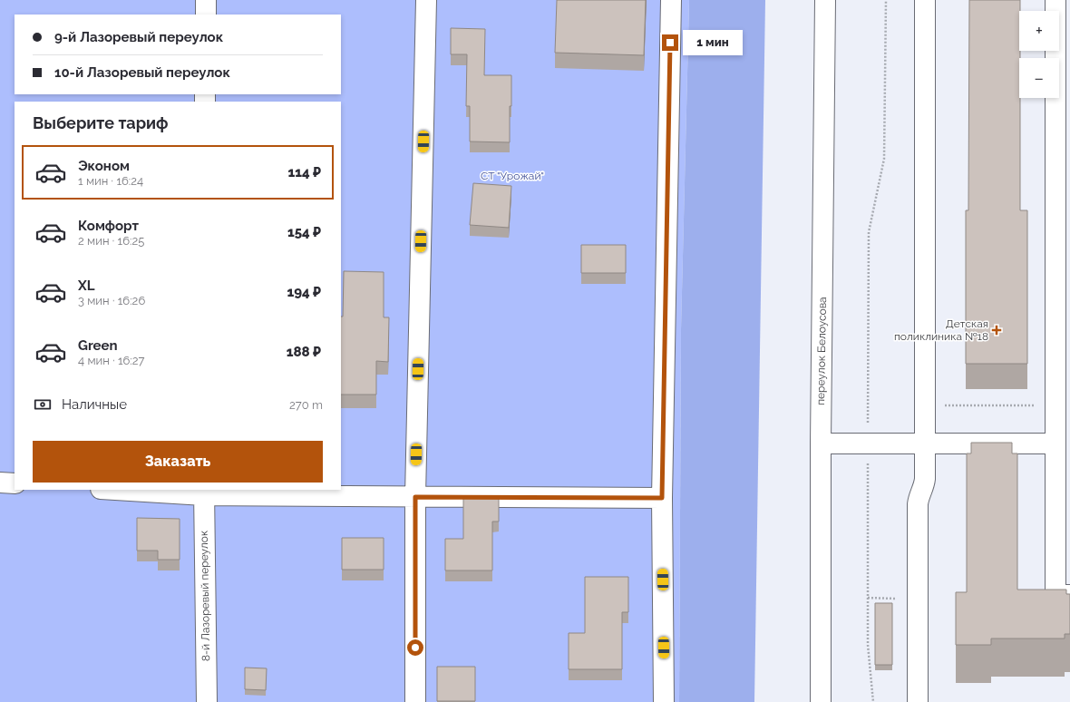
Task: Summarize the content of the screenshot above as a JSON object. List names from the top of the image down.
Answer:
{
  "streets": {
    "street": ["переулок Белоусова", "8-й Лазоревый переулок"]
  },
  "parks": ["СТ \"Урожай\""],
  "places": {
    "health": ["Детская поликлиника №18"]
  },
  "page": {
    "map_buttons": ["+", "−"],
    "banner": ["9-й Лазоревый переулок", "10-й Лазоревый переулок"],
    "bubble": "1 мин",
    "heading": "Выберите тариф",
    "list": [
      {
        "name": "Эконом",
        "note": "1 мин · 16:24",
        "value": "114 ₽"
      },
      {
        "name": "Комфорт",
        "note": "2 мин · 16:25",
        "value": "154 ₽"
      },
      {
        "name": "XL",
        "note": "3 мин · 16:26",
        "value": "194 ₽"
      },
      {
        "name": "Green",
        "note": "4 мин · 16:27",
        "value": "188 ₽"
      }
    ],
    "pay": ["Наличные", "270 m"],
    "buttons": "Заказать"
  }
}
